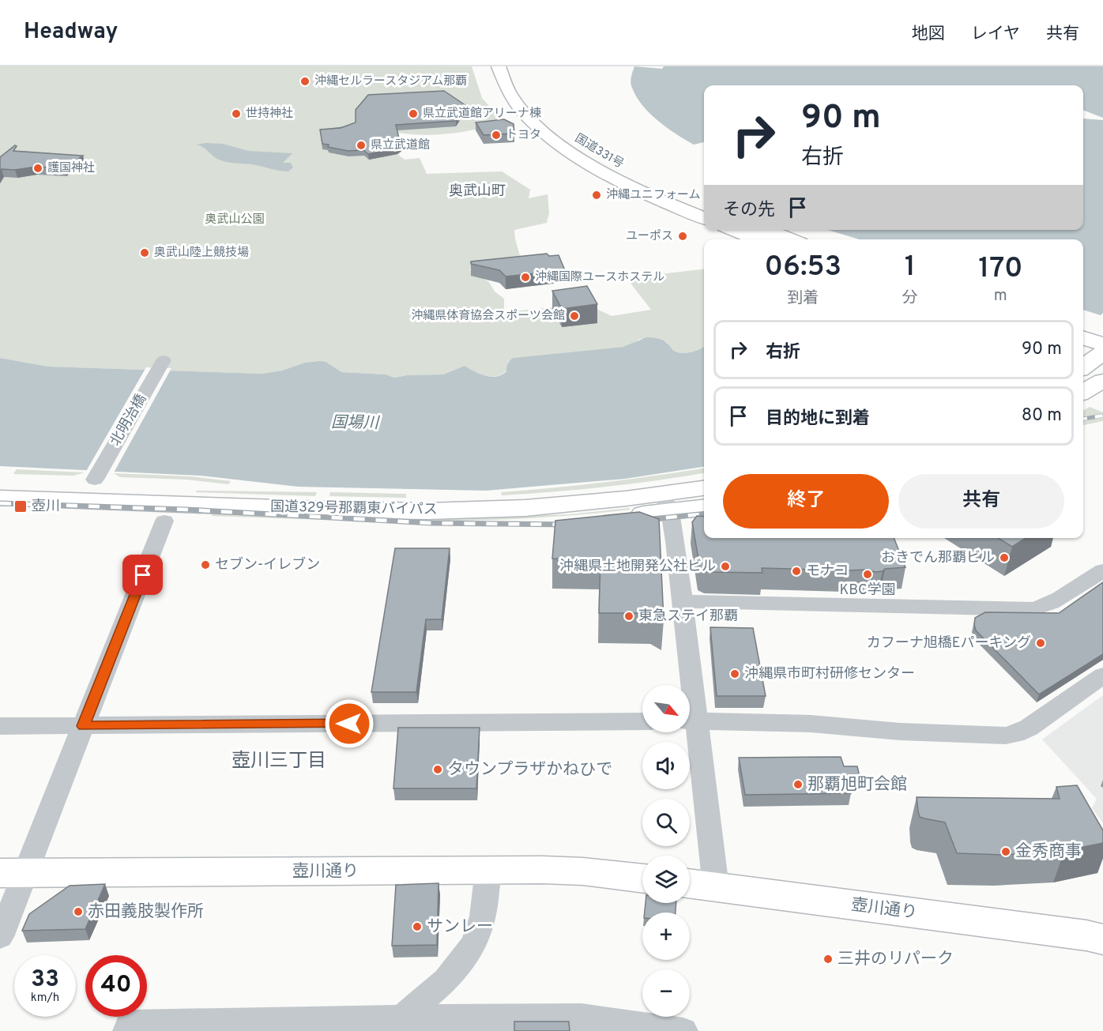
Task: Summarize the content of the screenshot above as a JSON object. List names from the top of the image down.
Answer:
{
  "streets": {
    "highway": ["国道331号", "国道329号那覇東バイパス", "壺川通り"],
    "street": ["北明治橋"]
  },
  "districts": ["奥武山町", "壺川三丁目"],
  "water": ["国場川"],
  "parks": ["奥武山公園"],
  "places": {
    "other": [
      "沖縄セルラースタジアム那覇",
      "世持神社",
      "県立武道館アリーナ棟",
      "トヨタ",
      "県立武道館",
      "護国神社",
      "沖縄ユニフォーム",
      "ユーポス",
      "奥武山陸上競技場",
      "沖縄国際ユースホステル",
      "沖縄県体育協会スポーツ会館",
      "おきでん那覇ビル",
      "セブン-イレブン",
      "沖縄県土地開発公社ビル",
      "モナコ",
      "KBC学園",
      "東急ステイ那覇",
      "カフーナ旭橋Eパーキング",
      "沖縄県市町村研修センター",
      "タウンプラザかねひで",
      "那覇旭町会館",
      "金秀商事",
      "赤田義肢製作所",
      "サンレー",
      "三井のリパーク"
    ],
    "transit": ["壺川"]
  },
  "north": "bottom right",
  "page": {
    "header": "Headway",
    "nav": ["地図", "レイヤ", "共有"],
    "turn": ["90 m", "右折"],
    "then": "その先",
    "eta": [
      "06:53",
      "到着",
      "1",
      "分",
      "170",
      "m"
    ],
    "list": [
      {
        "name": "右折",
        "value": "90 m"
      },
      {
        "name": "目的地に到着",
        "value": "80 m"
      }
    ],
    "buttons": ["終了", "共有"],
    "map_buttons": ["+", "−"],
    "speed": "33 km/h",
    "limit": "40"
  }
}
